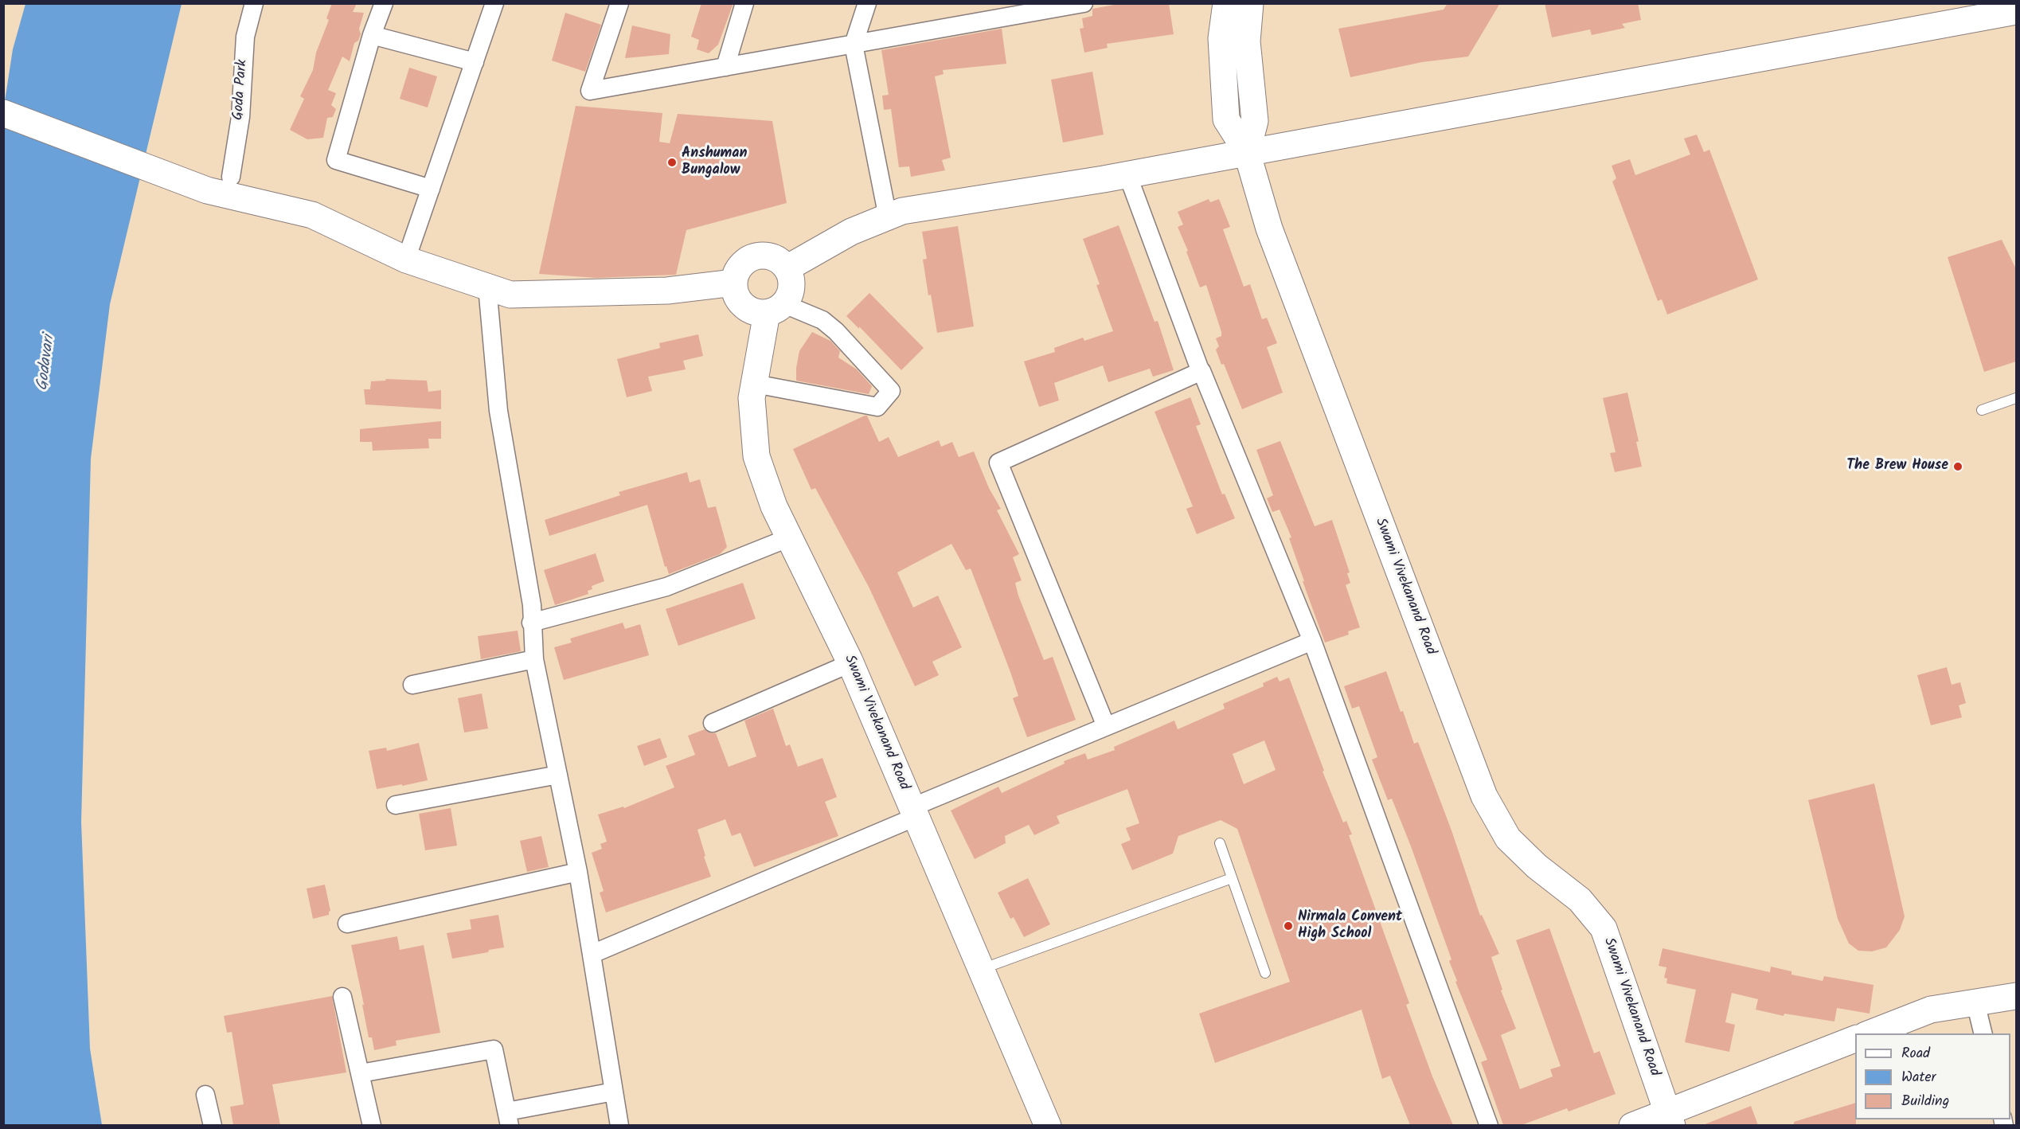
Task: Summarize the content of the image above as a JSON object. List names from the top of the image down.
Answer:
{
  "streets": {
    "main road": ["Swami Vivekanand Road"],
    "street": ["Goda Park"]
  },
  "water": ["Godavari"],
  "places": ["Anshuman Bungalow", "The Brew House", "Nirmala Convent High School"],
  "legend": ["Road", "Water", "Building"]
}
